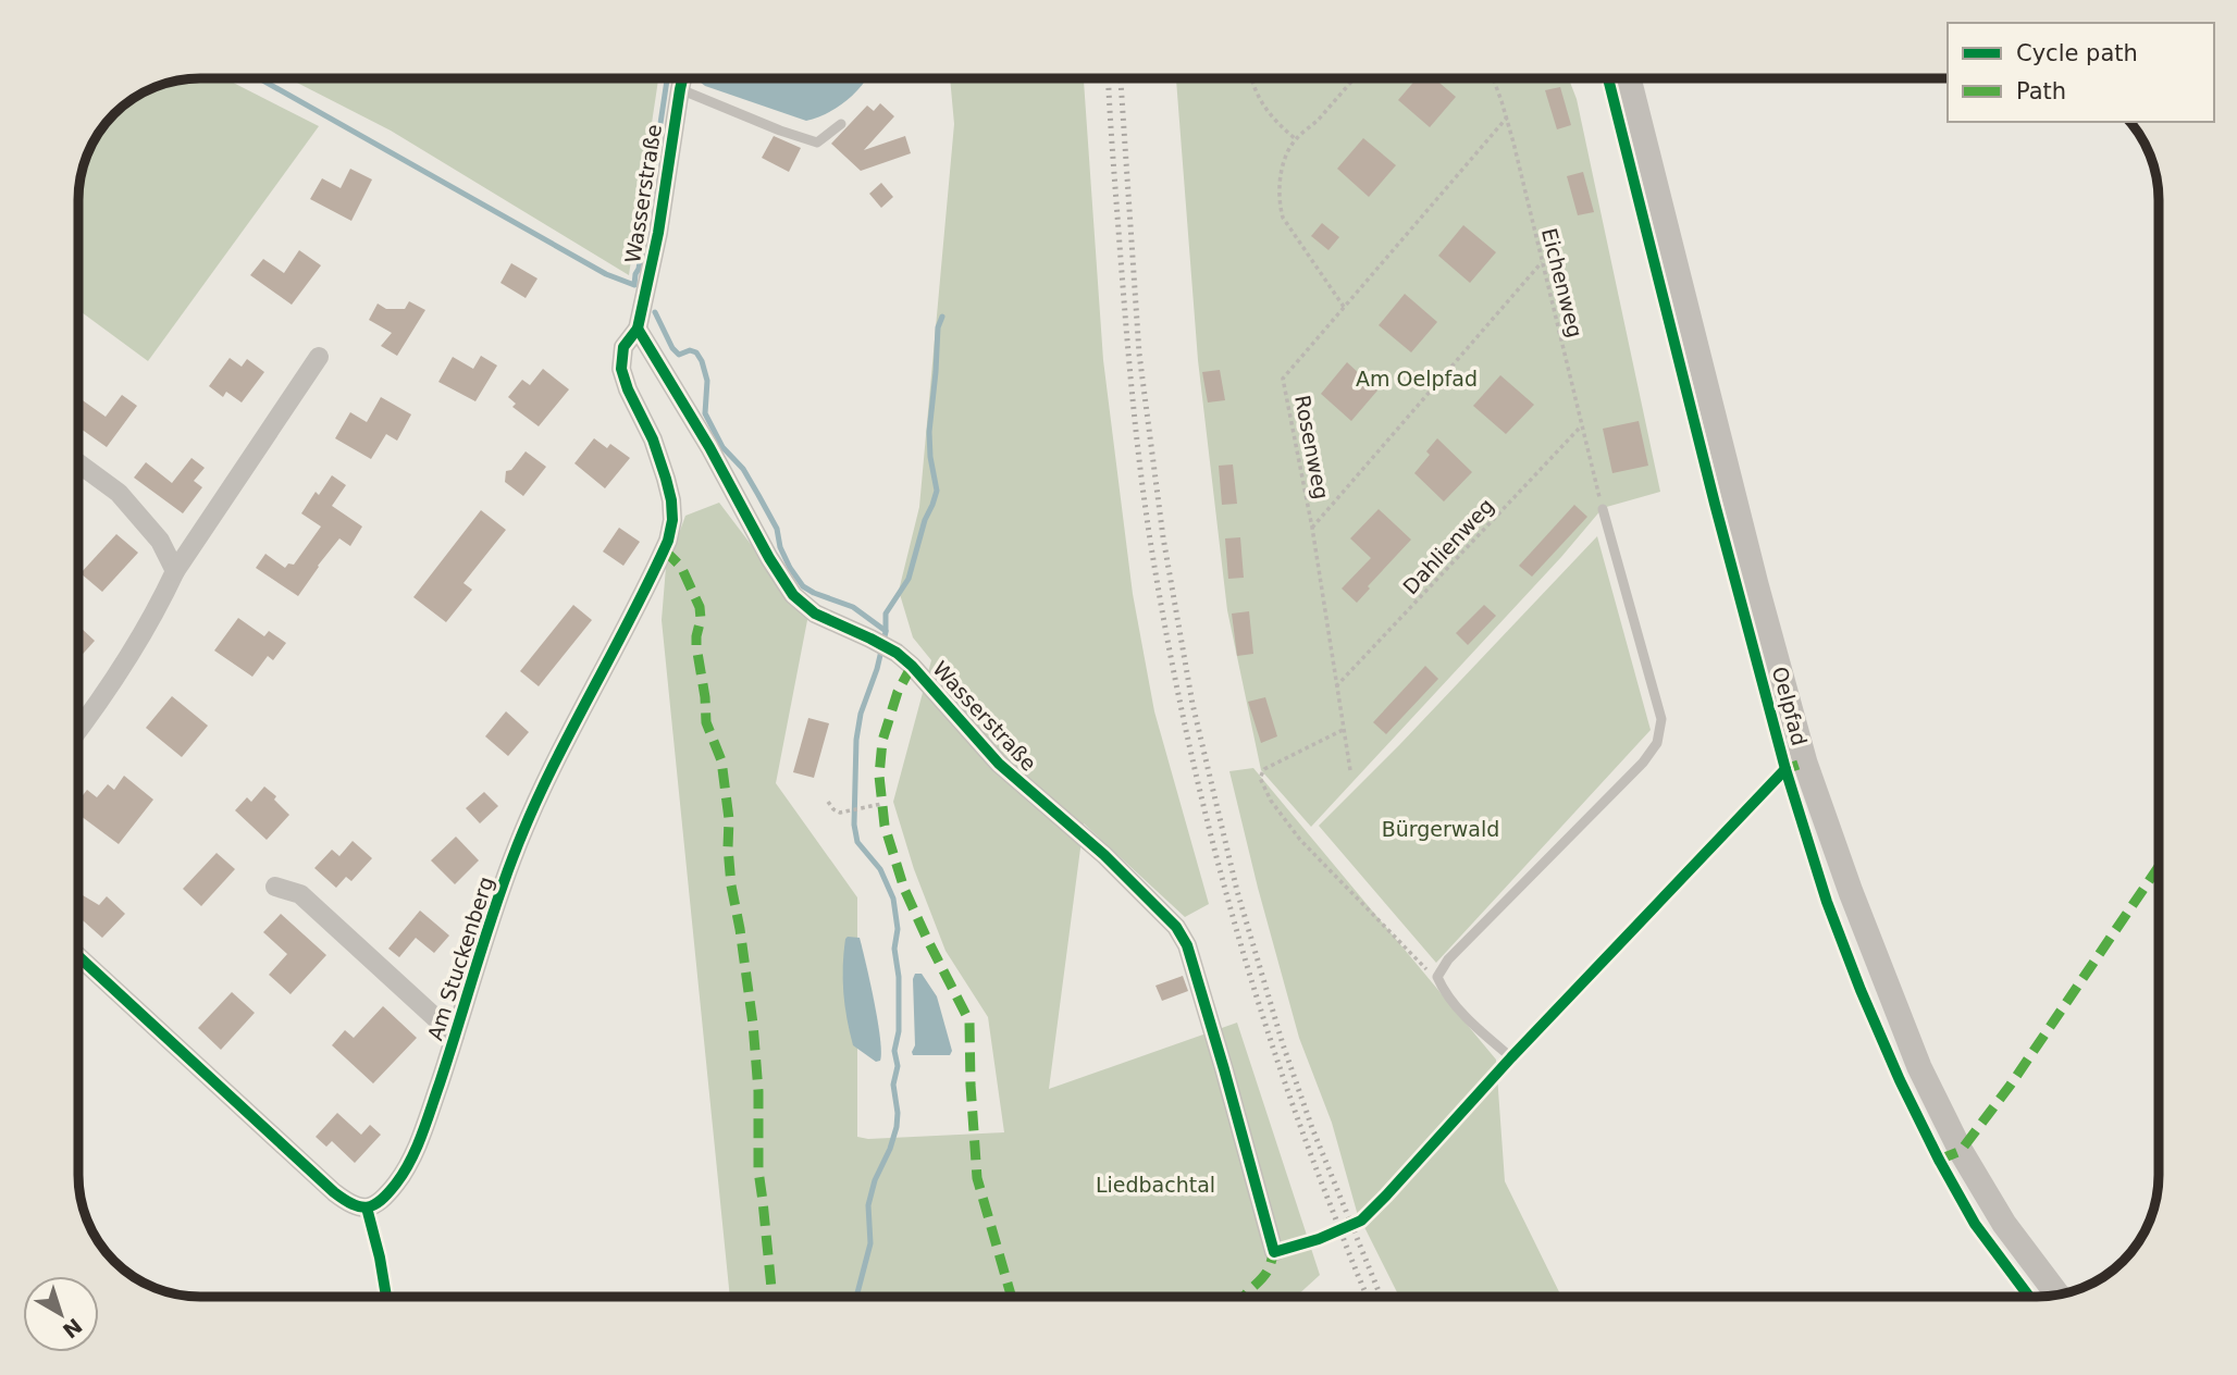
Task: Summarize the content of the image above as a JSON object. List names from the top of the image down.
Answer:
{
  "streets": {
    "street": ["Wasserstraße", "Oelpfad", "Am Stuckenberg"],
    "path": ["Eichenweg", "Rosenweg", "Dahlienweg"]
  },
  "crossings": [
    ["Wasserstraße", "Am Stuckenberg"],
    ["Eichenweg", "Rosenweg"],
    ["Eichenweg", "Dahlienweg"],
    ["Rosenweg", "Dahlienweg"]
  ],
  "parks": ["Am Oelpfad", "Bürgerwald", "Liedbachtal"],
  "legend": ["Cycle path", "Path"],
  "north": "bottom right"
}
